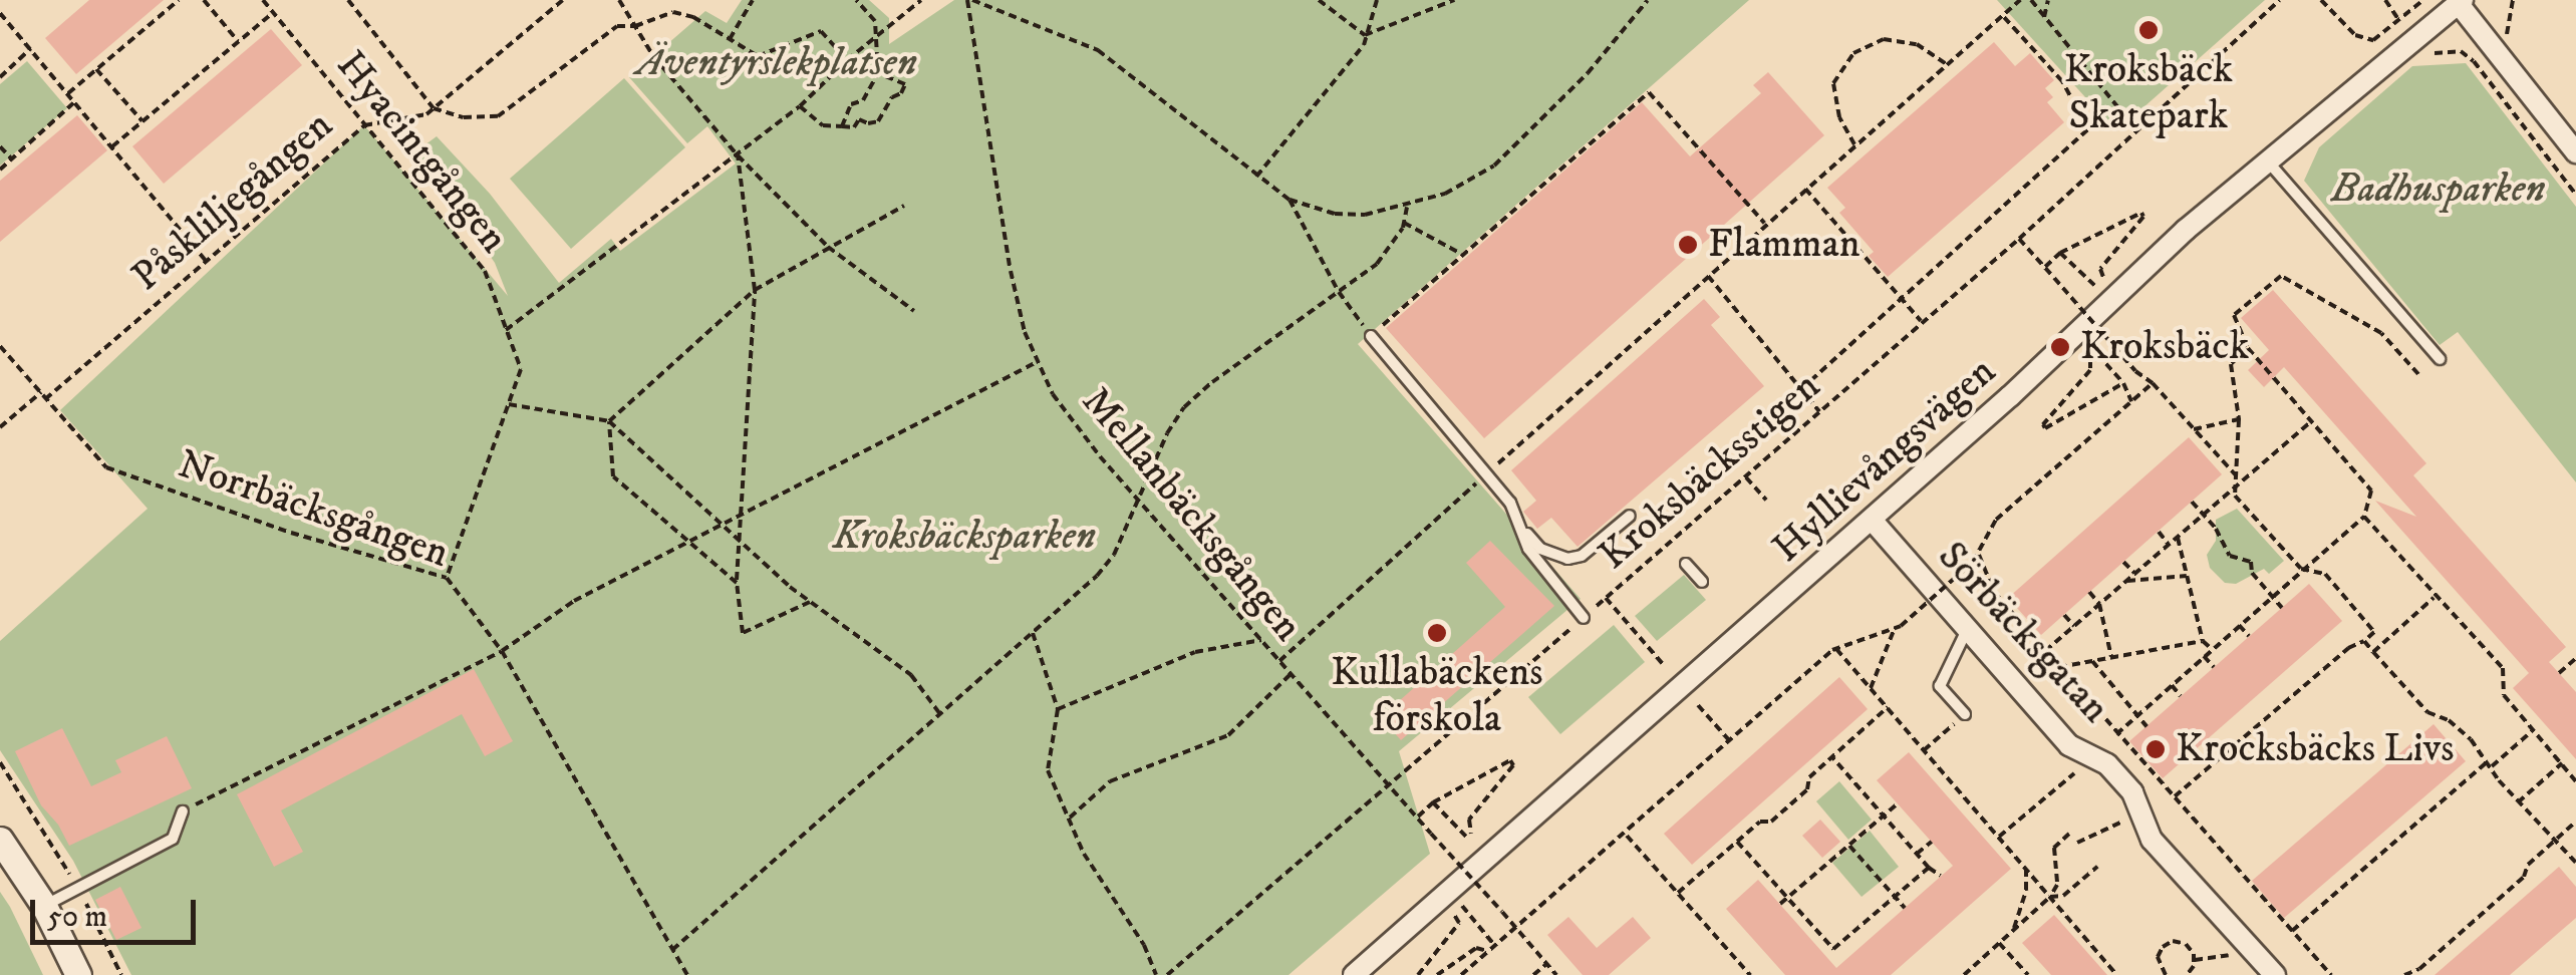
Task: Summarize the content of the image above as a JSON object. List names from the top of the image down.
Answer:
{
  "streets": {
    "street": ["Hyllievångsvägen", "Sörbäcksgatan"],
    "path": [
      "Hyacintgången",
      "Påskliljegången",
      "Kroksbäcksstigen",
      "Norrbäcksgången",
      "Mellanbäcksgången"
    ]
  },
  "crossings": [
    ["Hyacintgången", "Påskliljegången"],
    ["Hyacintgången", "Norrbäcksgången"],
    ["Påskliljegången", "Norrbäcksgången"],
    ["Hyllievångsvägen", "Sörbäcksgatan"],
    ["Kroksbäcksstigen", "Mellanbäcksgången"]
  ],
  "parks": ["Äventyrslekplatsen", "Badhusparken", "Kroksbäcksparken"],
  "places": [
    "Kroksbäck Skatepark",
    "Flamman",
    "Kroksbäck",
    "Kullabäckens förskola",
    "Krocksbäcks Livs"
  ],
  "scale_bar": "50 m"
}
